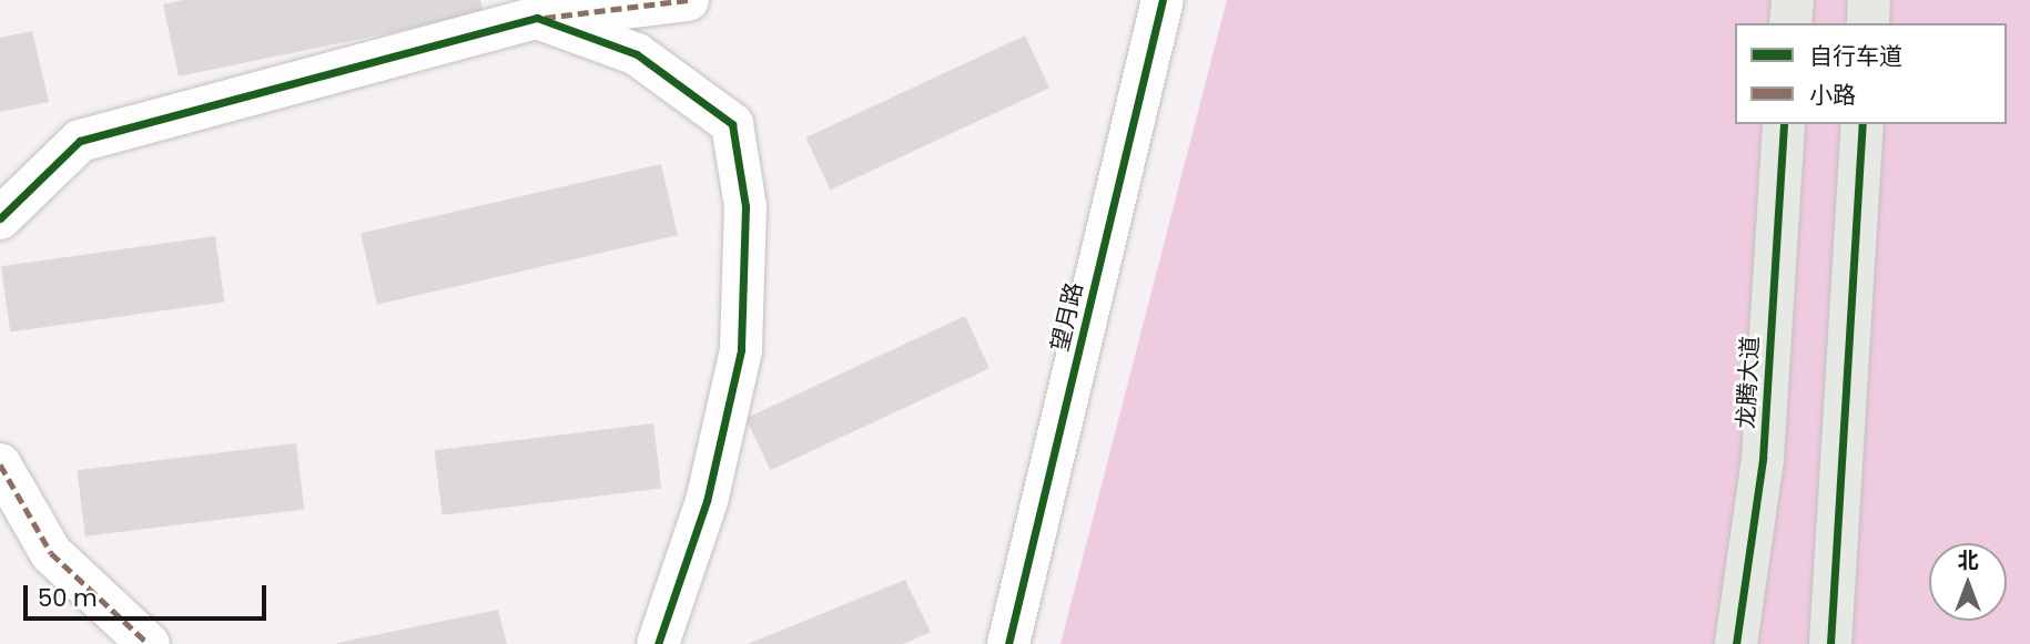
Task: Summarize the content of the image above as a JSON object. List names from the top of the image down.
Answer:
{
  "streets": {
    "main road": ["龙腾大道"],
    "street": ["望月路"]
  },
  "legend": ["自行车道", "小路"],
  "scale_bar": "50 m",
  "north": "top"
}
